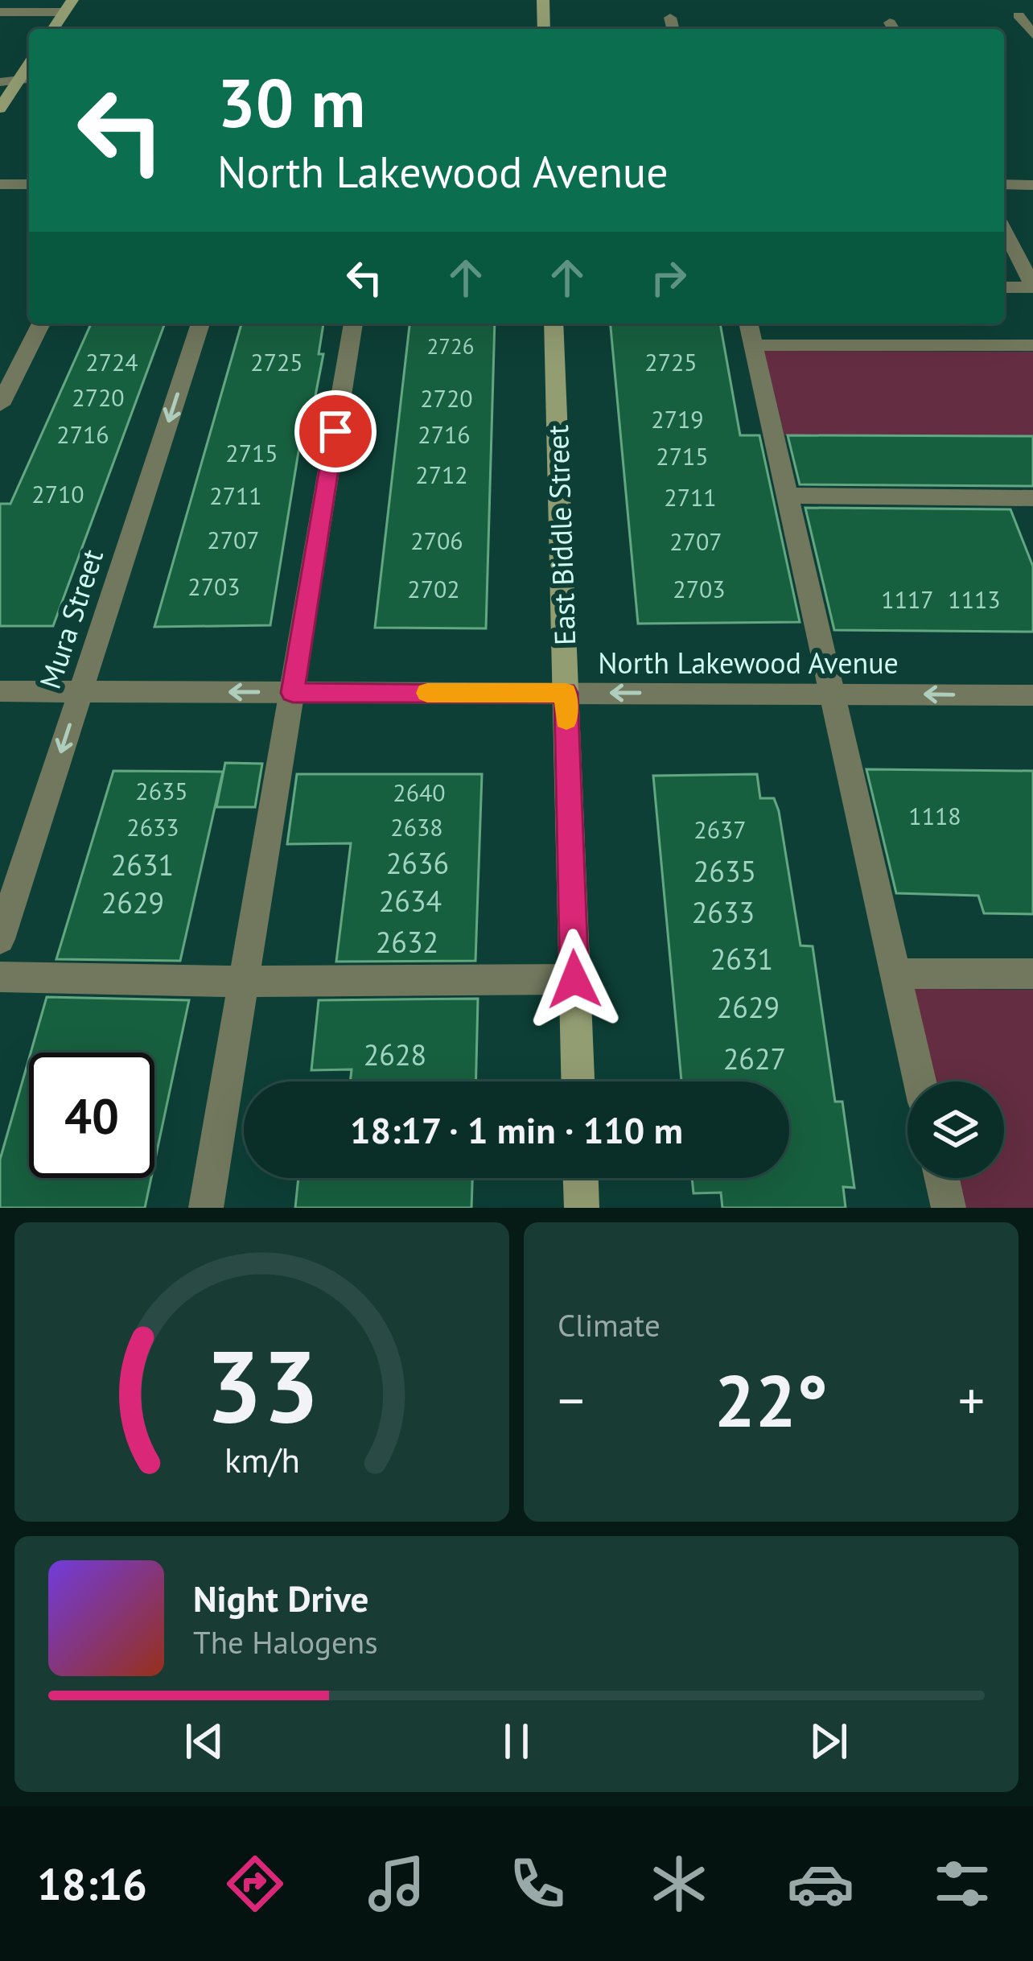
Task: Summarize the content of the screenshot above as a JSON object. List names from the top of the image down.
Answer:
{
  "streets": {
    "street": ["East Biddle Street", "Mura Street", "North Lakewood Avenue"]
  },
  "crossings": [
    ["East Biddle Street", "North Lakewood Avenue"],
    ["Mura Street", "North Lakewood Avenue"]
  ],
  "house_numbers": [
    "2726",
    "2724",
    "2725",
    "2725",
    "2720",
    "2720",
    "2719",
    "2716",
    "2716",
    "2715",
    "2715",
    "2712",
    "2710",
    "2711",
    "2711",
    "2707",
    "2706",
    "2707",
    "2703",
    "2702",
    "2703",
    "1117",
    "1113",
    "2635",
    "2640",
    "1118",
    "2633",
    "2638",
    "2637",
    "2636",
    "2631",
    "2635",
    "2634",
    "2629",
    "2633",
    "2632",
    "2631",
    "2629",
    "2628",
    "2627"
  ],
  "page": {
    "turn": ["30 m", "North Lakewood Avenue"],
    "limit": "40",
    "trip": "18:17 · 1 min · 110 m",
    "tile": "Climate",
    "heat": ["−", "22°", "+"],
    "song": ["Night Drive", "The Halogens"],
    "tabs": "18:16",
    "gauge": ["33", "km/h"]
  }
}
